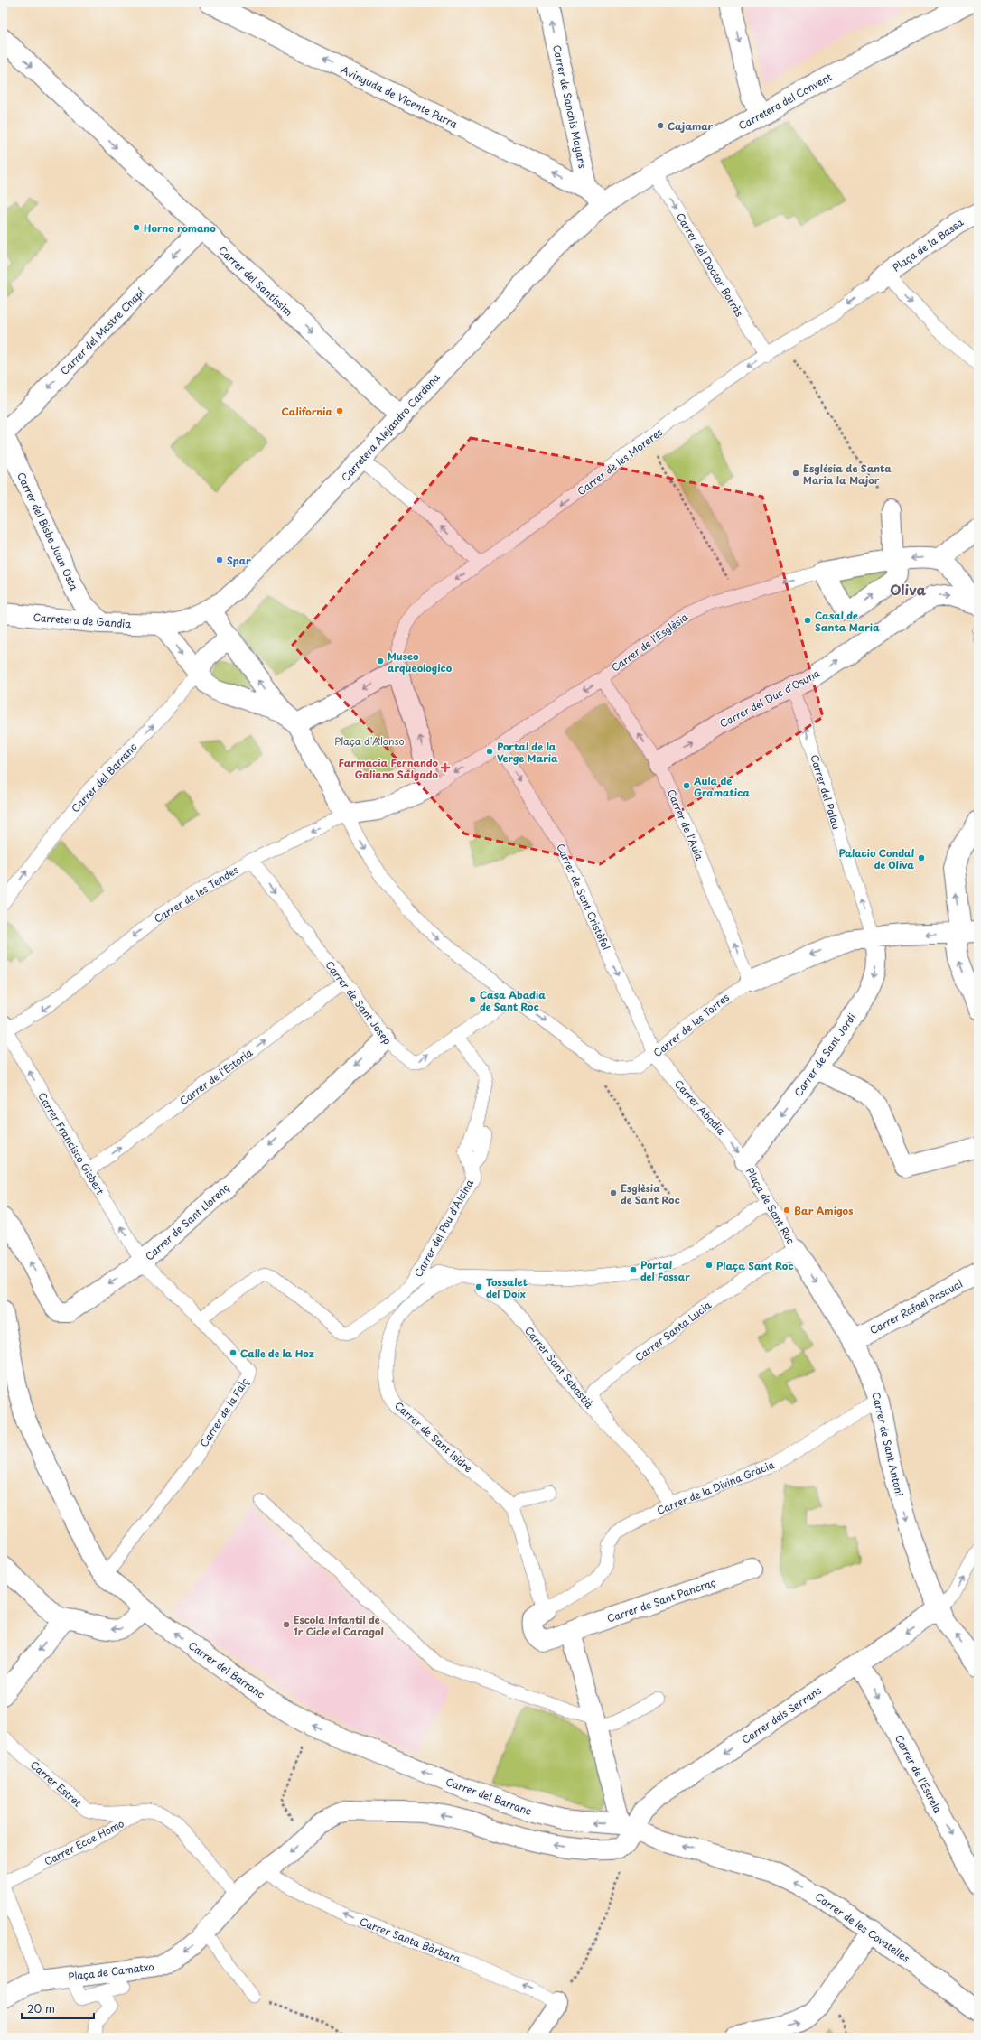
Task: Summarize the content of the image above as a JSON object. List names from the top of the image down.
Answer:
{
  "streets": {
    "street": [
      "Avinguda de Vicente Parra",
      "Carretera del Convent",
      "Carrer de Sanchis Mayans",
      "Plaça de la Bassa",
      "Carrer del Santíssim",
      "Carrer del Mestre Chapí",
      "Carretera Alejandro Cardona",
      "Carrer del Bisbe Juan Osta",
      "Carretera de Gandia",
      "Carrer del Duc d'Osuna",
      "Carrer del Barranc",
      "Carrer de Sant Jordi",
      "Carrer de Sant Llorenç",
      "Carrer Rafael Pascual",
      "Carrer de Sant Antoni",
      "Carrer de la Divina Gràcia",
      "Carrer de Sant Pancraç",
      "Carrer dels Serrans",
      "Carrer de l'Estrela",
      "Carrer de les Covatelles",
      "Plaça de Camatxo"
    ],
    "lane": [
      "Carrer del Doctor Borràs",
      "Carrer de les Moreres",
      "Carrer de l'Esglèsia",
      "Carrer del Palau",
      "Carrer de l'Aula",
      "Carrer de les Tendes",
      "Carrer de Sant Cristòfol",
      "Carrer de Sant Josep",
      "Carrer de les Torres",
      "Carrer de l'Estoria",
      "Carrer Abadia",
      "Carrer Francisco Gisbert",
      "Plaça de Sant Roc",
      "Carrer del Pou d'Alcina",
      "Carrer Santa Lucia",
      "Carrer Sant Sebastià",
      "Carrer de la Falç",
      "Carrer de Sant Isidre",
      "Carrer Estret",
      "Carrer Ecce Homo",
      "Carrer Santa Bàrbara"
    ]
  },
  "crossings": [
    ["Avinguda de Vicente Parra", "Carrer de Sanchis Mayans"],
    ["Carretera del Convent", "Carrer del Doctor Borràs"],
    ["Carretera del Convent", "Carretera Alejandro Cardona"],
    ["Plaça de la Bassa", "Carrer de les Moreres"],
    ["Carrer del Doctor Borràs", "Carrer de les Moreres"],
    ["Carrer del Santíssim", "Carrer del Mestre Chapí"],
    ["Carrer del Santíssim", "Carretera Alejandro Cardona"],
    ["Carrer del Mestre Chapí", "Carrer del Bisbe Juan Osta"],
    ["Carretera Alejandro Cardona", "Carretera de Gandia"],
    ["Carrer del Bisbe Juan Osta", "Carretera de Gandia"],
    ["Carrer de l'Esglèsia", "Carrer de l'Aula"],
    ["Carrer de l'Esglèsia", "Carrer de Sant Cristòfol"],
    ["Carrer del Duc d'Osuna", "Carrer del Palau"],
    ["Carrer del Duc d'Osuna", "Carrer de l'Aula"],
    ["Carrer del Barranc", "Carrer de la Falç"],
    ["Carrer del Barranc", "Carrer dels Serrans"],
    ["Carrer del Barranc", "Carrer de les Covatelles"],
    ["Carrer del Barranc", "Plaça de Camatxo"],
    ["Carrer del Palau", "Carrer de Sant Jordi"],
    ["Carrer de l'Aula", "Carrer de les Torres"],
    ["Carrer de les Tendes", "Carrer de Sant Josep"],
    ["Carrer de les Tendes", "Carrer Francisco Gisbert"],
    ["Carrer de Sant Cristòfol", "Carrer de les Torres"],
    ["Carrer de Sant Cristòfol", "Carrer Abadia"],
    ["Carrer de Sant Josep", "Carrer de les Torres"],
    ["Carrer de Sant Josep", "Carrer de l'Estoria"],
    ["Carrer de Sant Josep", "Carrer de Sant Llorenç"],
    ["Carrer de Sant Josep", "Carrer del Pou d'Alcina"],
    ["Carrer de les Torres", "Carrer Abadia"],
    ["Carrer de Sant Jordi", "Carrer Abadia"],
    ["Carrer de Sant Jordi", "Plaça de Sant Roc"],
    ["Carrer de l'Estoria", "Carrer Francisco Gisbert"],
    ["Carrer Abadia", "Plaça de Sant Roc"],
    ["Carrer Francisco Gisbert", "Carrer de Sant Llorenç"],
    ["Carrer Francisco Gisbert", "Carrer de la Falç"],
    ["Plaça de Sant Roc", "Carrer Santa Lucia"],
    ["Plaça de Sant Roc", "Carrer de Sant Antoni"],
    ["Carrer de Sant Llorenç", "Carrer de la Falç"],
    ["Carrer Rafael Pascual", "Carrer de Sant Antoni"],
    ["Carrer Santa Lucia", "Carrer Sant Sebastià"],
    ["Carrer Santa Lucia", "Carrer de Sant Antoni"],
    ["Carrer Sant Sebastià", "Carrer de la Divina Gràcia"],
    ["Carrer de Sant Isidre", "Carrer de la Divina Gràcia"],
    ["Carrer de Sant Antoni", "Carrer de la Divina Gràcia"],
    ["Carrer de Sant Antoni", "Carrer dels Serrans"],
    ["Carrer de la Divina Gràcia", "Carrer de Sant Pancraç"],
    ["Carrer dels Serrans", "Carrer de l'Estrela"],
    ["Carrer dels Serrans", "Carrer de les Covatelles"],
    ["Carrer dels Serrans", "Plaça de Camatxo"],
    ["Carrer Estret", "Carrer Ecce Homo"],
    ["Carrer de les Covatelles", "Plaça de Camatxo"],
    ["Carrer Santa Bàrbara", "Plaça de Camatxo"]
  ],
  "one_way": [
    "Avinguda de Vicente Parra",
    "Carrer del Doctor Borràs",
    "Carrer del Santíssim",
    "Carrer del Mestre Chapí",
    "Carrer de les Moreres",
    "Carrer de l'Esglèsia",
    "Carrer del Palau",
    "Carrer de l'Aula",
    "Carrer de les Tendes",
    "Carrer de Sant Cristòfol",
    "Carrer de les Torres",
    "Carrer de Sant Jordi",
    "Carrer de l'Estoria",
    "Carrer Abadia",
    "Carrer Francisco Gisbert",
    "Carrer dels Serrans",
    "Carrer de l'Estrela",
    "Carrer de les Covatelles",
    "Carrer Santa Bàrbara",
    "Plaça de Camatxo"
  ],
  "districts": ["Oliva"],
  "parks": ["Plaça d'Alonso"],
  "places": {
    "other": [
      "Cajamar",
      "Horno romano",
      "California",
      "Església de Santa Maria la Major",
      "Spar",
      "Casal de Santa Maria",
      "Museo arqueologico",
      "Portal de la Verge Maria",
      "Aula de Gramatica",
      "Palacio Condal de Oliva",
      "Casa Abadia de Sant Roc",
      "Esglèsia de Sant Roc",
      "Bar Amigos",
      "Plaça Sant Roc",
      "Portal del Fossar",
      "Tossalet del Doix",
      "Calle de la Hoz",
      "Escola Infantil de 1r Cicle el Caragol"
    ],
    "health": ["Farmacia Fernando Galiano Salgado"]
  },
  "scale_bar": "20 m"
}
